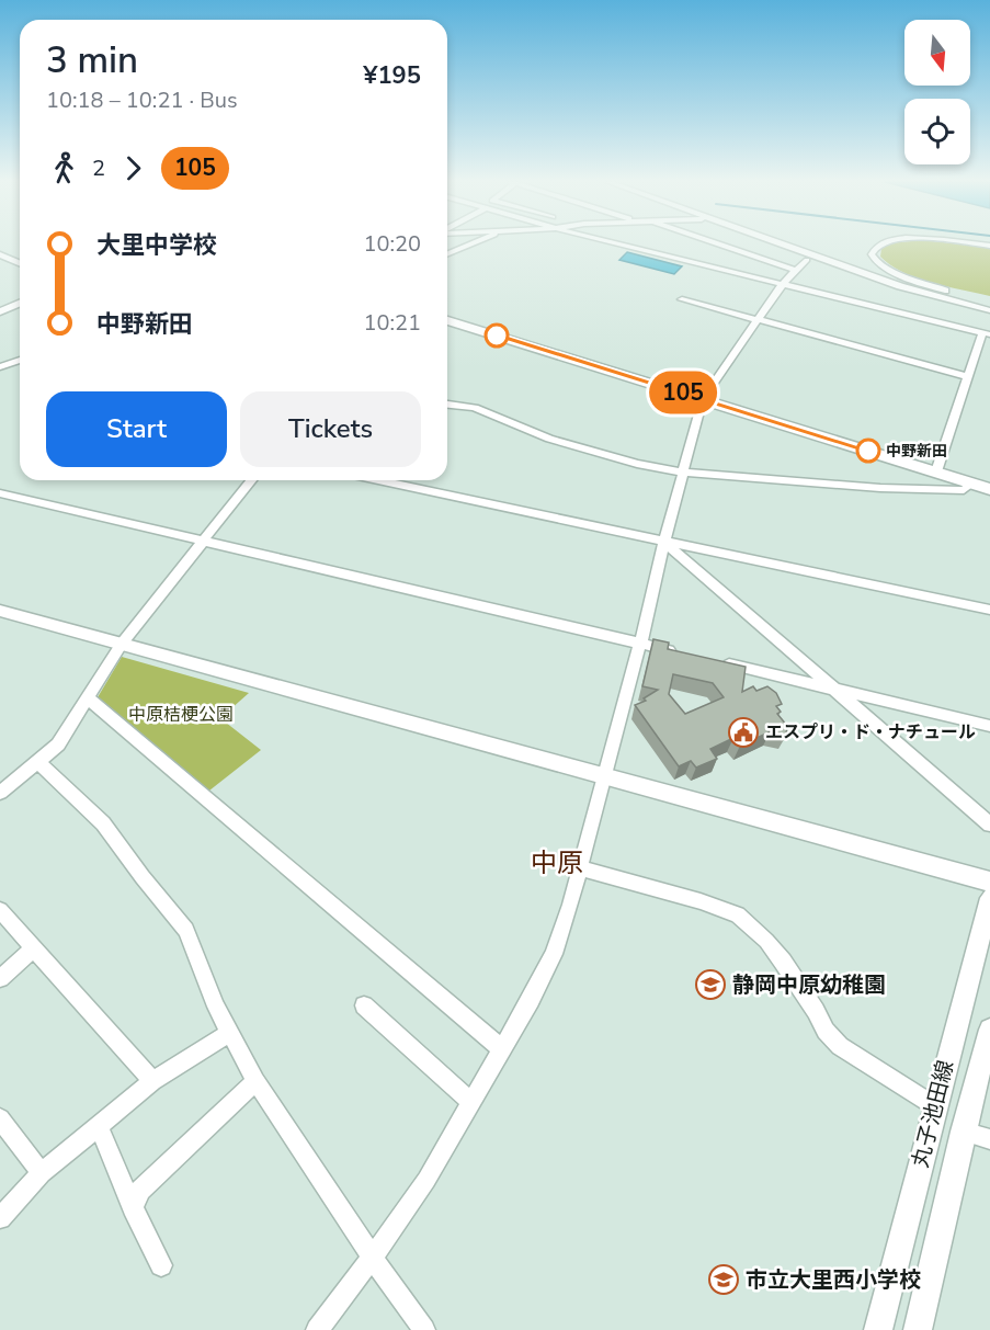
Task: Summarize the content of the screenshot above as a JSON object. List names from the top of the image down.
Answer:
{
  "streets": {
    "street": ["丸子池田線"]
  },
  "districts": ["中原"],
  "parks": ["中原桔梗公園"],
  "places": {
    "other": ["中野新田"],
    "public building": ["エスプリ・ド・ナチュール"],
    "school or university": ["静岡中原幼稚園", "市立大里西小学校"]
  },
  "lines": ["bus line 105"],
  "north": "bottom",
  "page": {
    "on_map": "105",
    "heading": ["3 min", "10:18 – 10:21 · Bus", "¥195"],
    "legs": ["2", "105"],
    "list": [
      {
        "name": "大里中学校",
        "value": "10:20"
      },
      {
        "name": "中野新田",
        "value": "10:21"
      }
    ],
    "buttons": ["Start", "Tickets"]
  }
}
